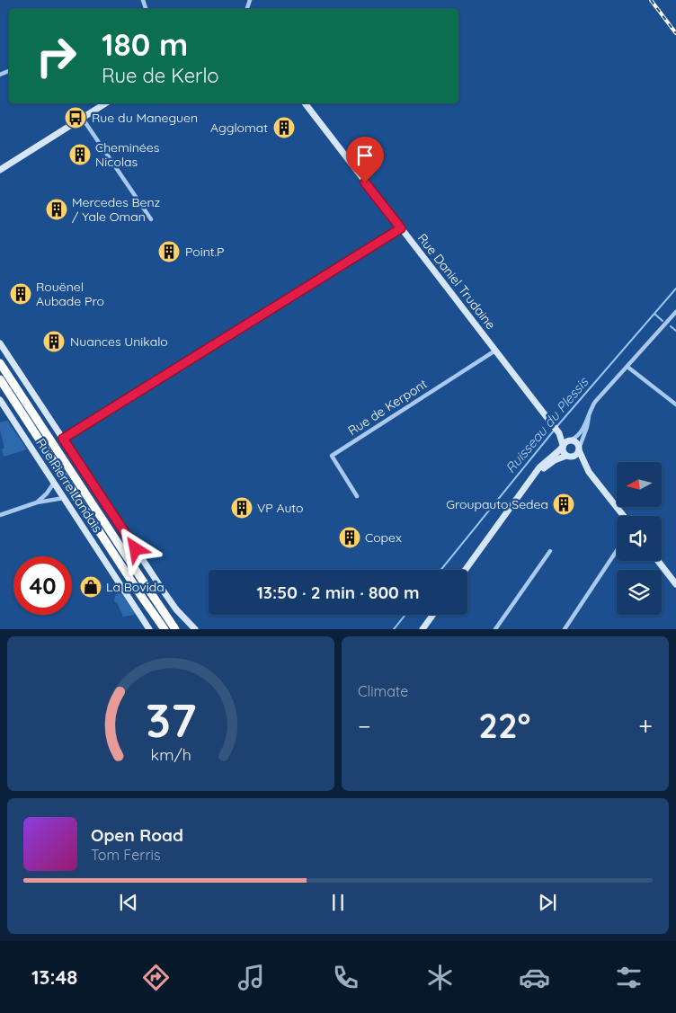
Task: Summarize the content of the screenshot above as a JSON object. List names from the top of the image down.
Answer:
{
  "streets": {
    "street": ["Rue Daniel Trudaine", "Rue de Kerpont", "Rue Pierre Landais"]
  },
  "crossings": [
    ["Rue Daniel Trudaine", "Rue de Kerpont"]
  ],
  "water": ["Ruisseau du Plessis"],
  "places": {
    "bus stop": ["Rue du Maneguen"],
    "building": [
      "Agglomat",
      "Cheminées Nicolas",
      "Mercedes Benz / Yale Oman",
      "Point.P",
      "Rouënel Aubade Pro",
      "Nuances Unikalo",
      "Groupauto Sedea",
      "VP Auto",
      "Copex"
    ],
    "shop": ["La Bovida"]
  },
  "north": "left",
  "page": {
    "turn": ["180 m", "Rue de Kerlo"],
    "limit": "40",
    "trip": "13:50 · 2 min · 800 m",
    "tile": "Climate",
    "heat": ["−", "22°", "+"],
    "song": ["Open Road", "Tom Ferris"],
    "tabs": "13:48",
    "gauge": ["37", "km/h"]
  }
}
